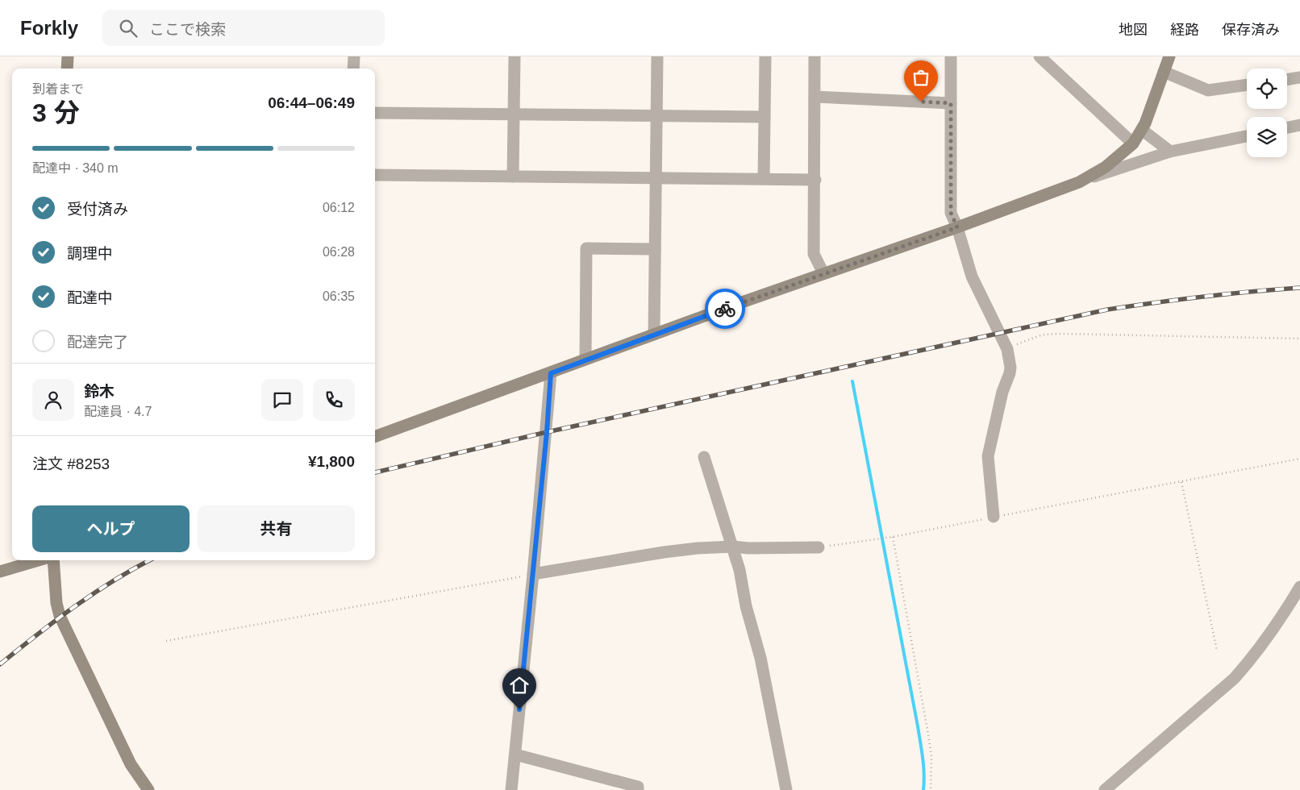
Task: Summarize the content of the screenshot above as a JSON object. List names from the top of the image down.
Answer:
{
  "page": {
    "header": "Forkly",
    "search": "ここで検索",
    "nav": ["地図", "経路", "保存済み"],
    "heading": ["3 分", "到着まで", "06:44–06:49"],
    "panel": [
      "鈴木",
      "配達員 · 4.7",
      "注文 #8253",
      "¥1,800"
    ],
    "bar": "配達中 · 340 m",
    "list": [
      ["受付済み", "06:12"],
      ["調理中", "06:28"],
      ["配達中", "06:35"],
      "配達完了"
    ],
    "buttons": ["ヘルプ", "共有"]
  }
}
